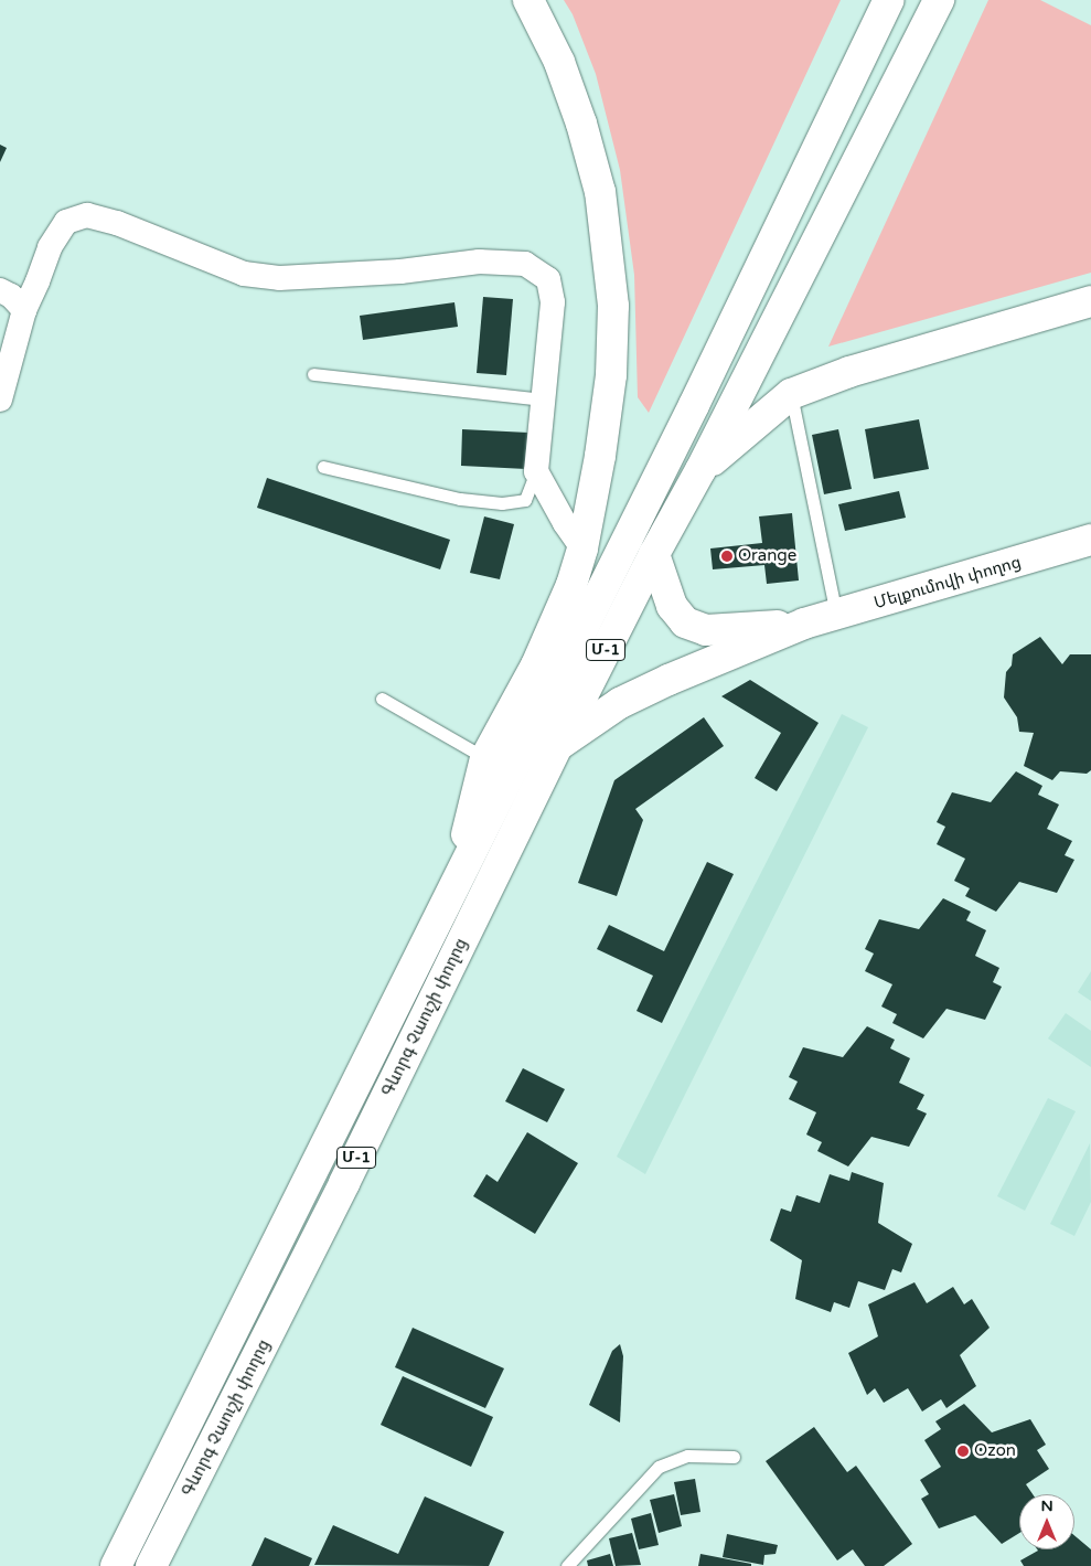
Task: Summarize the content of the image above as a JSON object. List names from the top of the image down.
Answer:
{
  "streets": {
    "main road": ["Մելքումովի փողոց", "Մ-1", "Գևորգ Չաուշի փողոց"]
  },
  "crossings": [
    ["Մելքումովի փողոց", "Գևորգ Չաուշի փողոց"]
  ],
  "places": ["Orange", "Ozon"],
  "north": "top"
}
